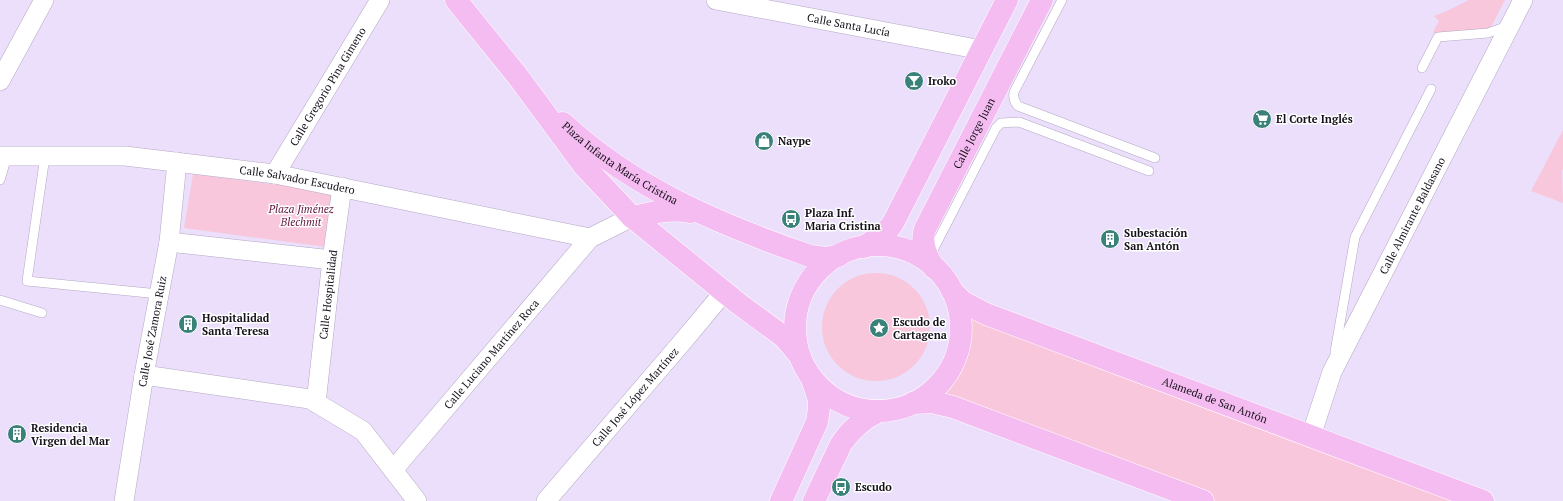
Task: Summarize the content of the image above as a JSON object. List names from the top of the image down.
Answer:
{
  "streets": {
    "main road": ["Calle Jorge Juan", "Plaza Infanta María Cristina", "Alameda de San Antón"],
    "street": [
      "Calle Santa Lucía",
      "Calle Gregorio Pina Gimeno",
      "Calle Salvador Escudero",
      "Calle Almirante Baldasano",
      "Calle Hospitalidad",
      "Calle José Zamora Ruiz",
      "Calle Luciano Martínez Roca",
      "Calle José López Martínez"
    ]
  },
  "crossings": [
    ["Calle Gregorio Pina Gimeno", "Calle Salvador Escudero"],
    ["Calle Jorge Juan", "Plaza Infanta María Cristina"],
    ["Plaza Infanta María Cristina", "Calle José López Martínez"],
    ["Plaza Infanta María Cristina", "Alameda de San Antón"],
    ["Calle Salvador Escudero", "Calle Hospitalidad"],
    ["Calle Salvador Escudero", "Calle José Zamora Ruiz"],
    ["Calle Salvador Escudero", "Calle Luciano Martínez Roca"],
    ["Calle Almirante Baldasano", "Alameda de San Antón"]
  ],
  "parks": ["Plaza Jiménez Blechmit"],
  "places": {
    "bar": ["Iroko"],
    "supermarket": ["El Corte Inglés"],
    "shop": ["Naype"],
    "bus stop": ["Plaza Inf. Maria Cristina", "Escudo"],
    "building": ["Subestación San Antón", "Hospitalidad Santa Teresa", "Residencia Virgen del Mar"],
    "place": ["Escudo de Cartagena"]
  }
}
